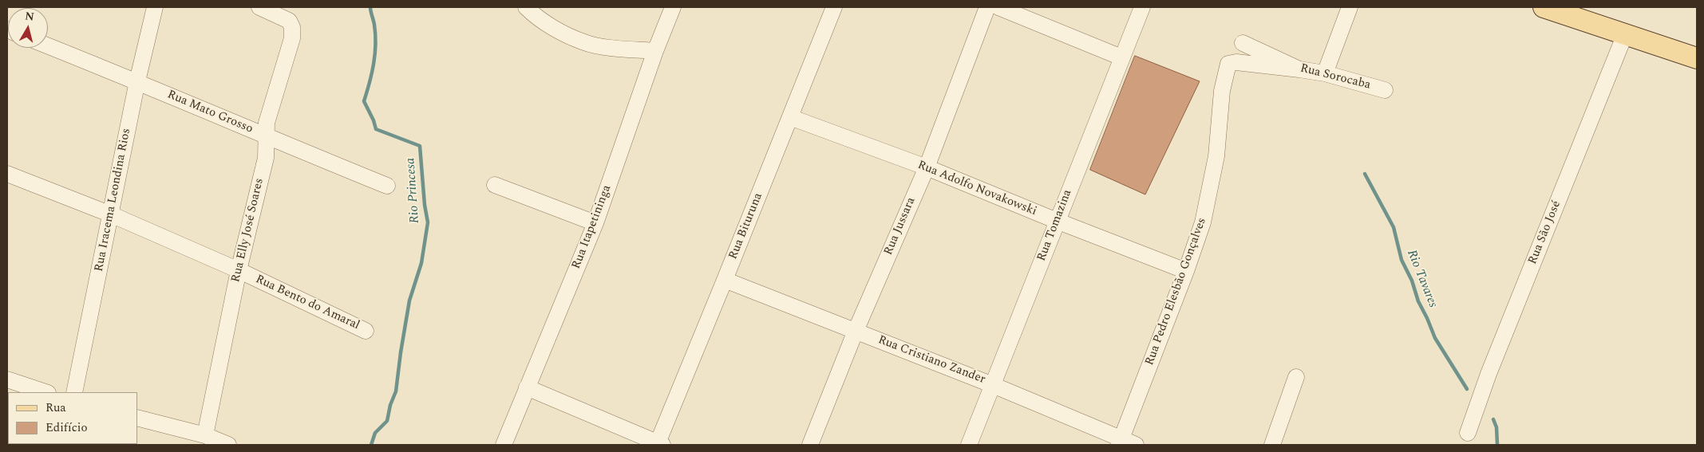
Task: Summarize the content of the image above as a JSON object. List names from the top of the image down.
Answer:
{
  "streets": {
    "street": [
      "Rua Sorocaba",
      "Rua Mato Grosso",
      "Rua Adolfo Novakowski",
      "Rua Iracema Leondina Rios",
      "Rua Tomazina",
      "Rua Bituruna",
      "Rua Jussara",
      "Rua Itapetininga",
      "Rua Elly José Soares",
      "Rua São José",
      "Rua Pedro Elesbão Gonçalves",
      "Rua Bento do Amaral",
      "Rua Cristiano Zander"
    ]
  },
  "crossings": [
    ["Rua Sorocaba", "Rua Pedro Elesbão Gonçalves"],
    ["Rua Mato Grosso", "Rua Iracema Leondina Rios"],
    ["Rua Mato Grosso", "Rua Elly José Soares"],
    ["Rua Adolfo Novakowski", "Rua Tomazina"],
    ["Rua Adolfo Novakowski", "Rua Bituruna"],
    ["Rua Adolfo Novakowski", "Rua Jussara"],
    ["Rua Adolfo Novakowski", "Rua Pedro Elesbão Gonçalves"],
    ["Rua Iracema Leondina Rios", "Rua Bento do Amaral"],
    ["Rua Tomazina", "Rua Cristiano Zander"],
    ["Rua Bituruna", "Rua Cristiano Zander"],
    ["Rua Jussara", "Rua Cristiano Zander"],
    ["Rua Elly José Soares", "Rua Bento do Amaral"],
    ["Rua Pedro Elesbão Gonçalves", "Rua Cristiano Zander"]
  ],
  "water": ["Rio Princesa", "Rio Tavares"],
  "legend": ["Rua", "Edifício"],
  "north": "top"
}
